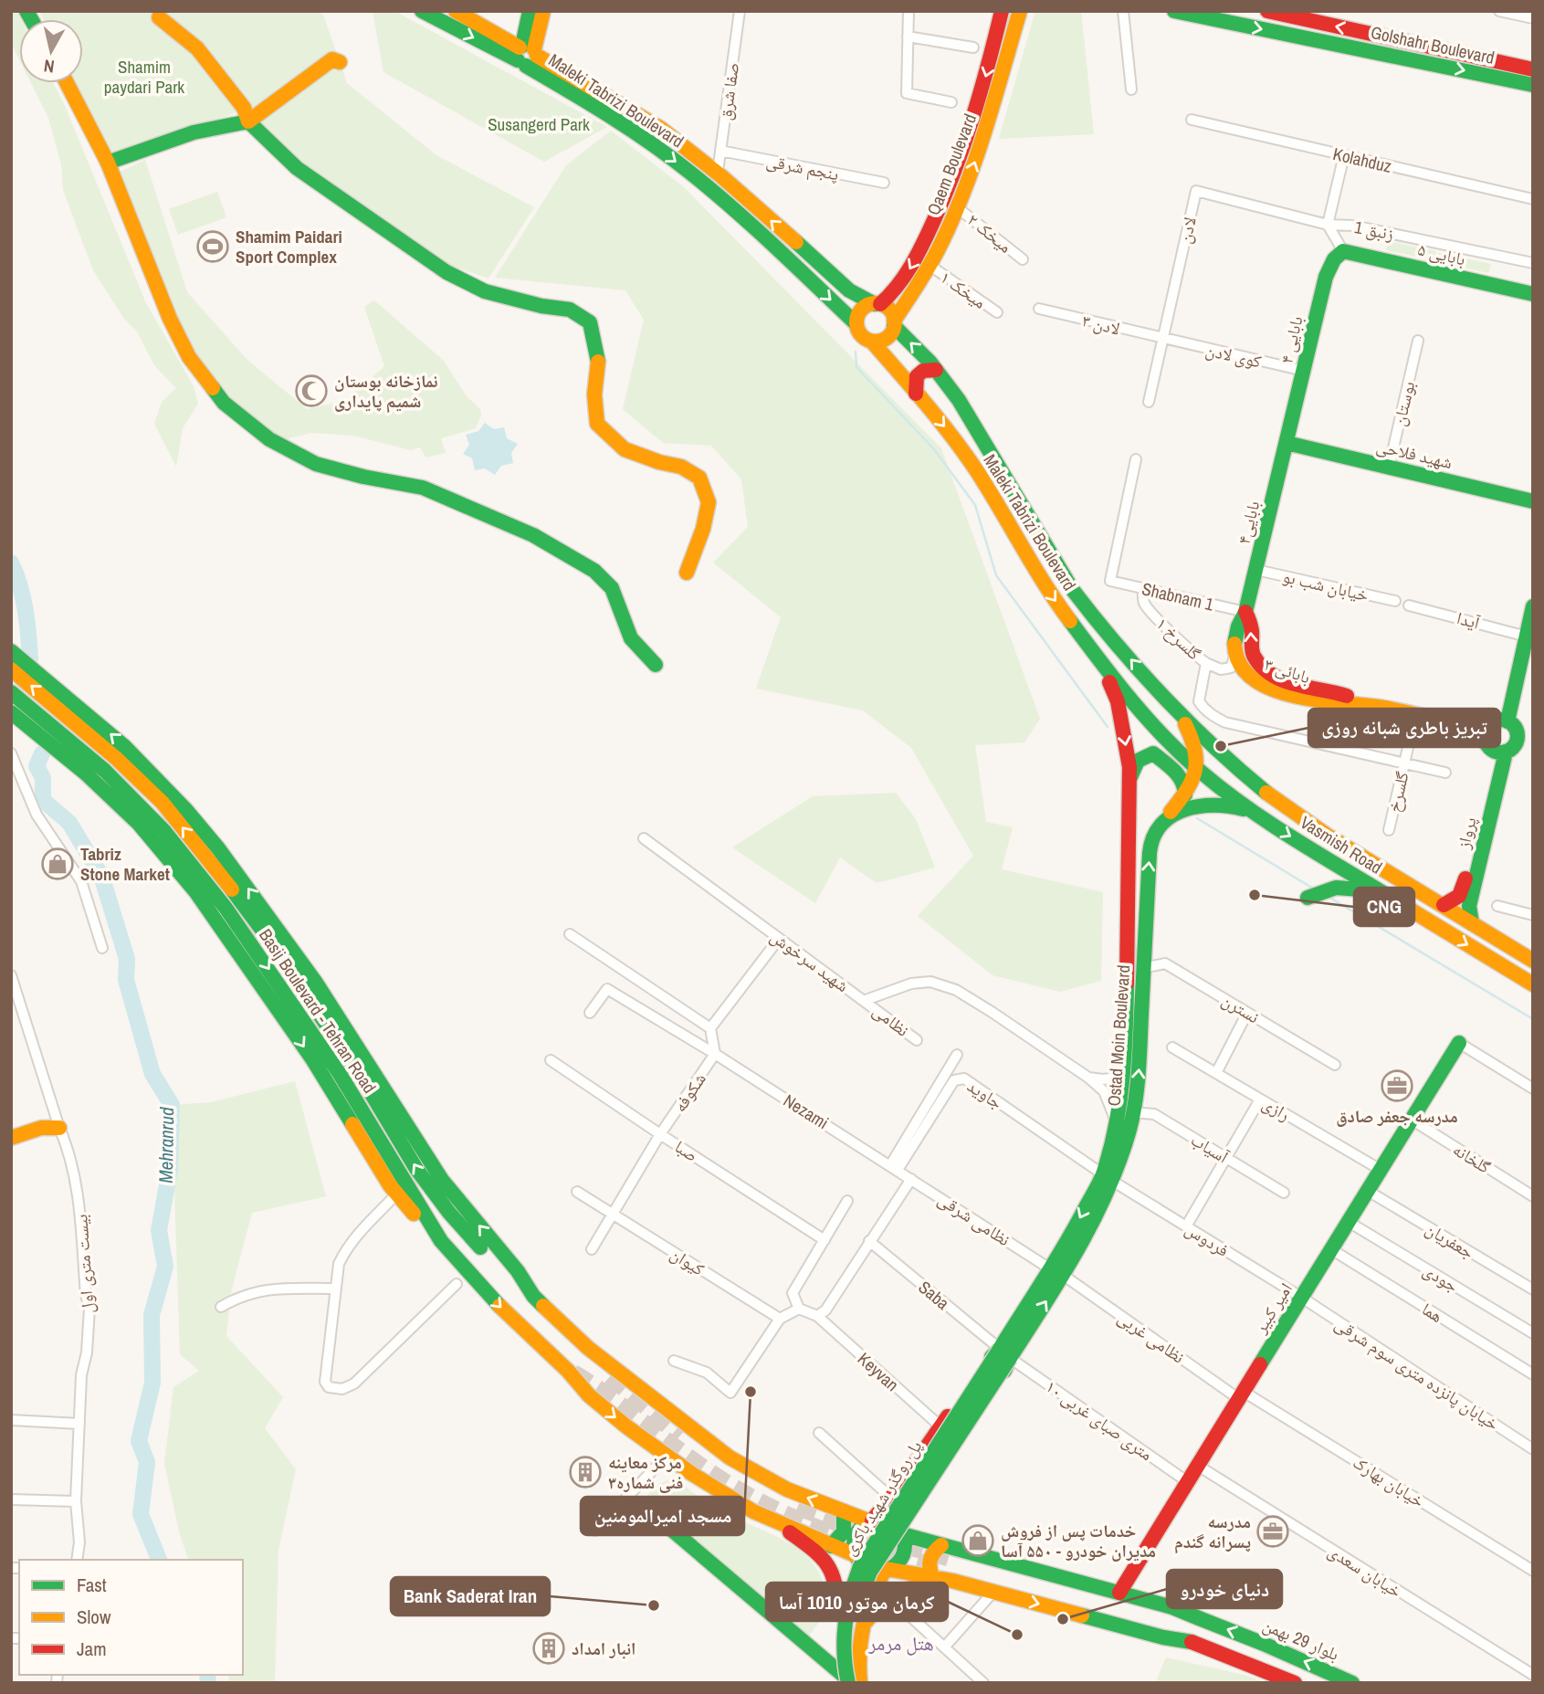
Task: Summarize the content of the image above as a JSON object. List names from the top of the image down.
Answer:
{
  "streets": {
    "main road": [
      "Golshahr Boulevard",
      "Maleki Tabrizi Boulevard",
      "Qaem Boulevard",
      "۵ بابایی",
      "بابایی ۴",
      "شهید فلاحی",
      "بابایی۴",
      "بابائی ۳",
      "پرواز",
      "Vasmish Road",
      "Basij Boulevard - Tehran Road",
      "Ostad Moin Boulevard",
      "امیر کبیر",
      "پل روگذر شهید باکری",
      "بلوار 29 بهمن"
    ],
    "street": [
      "صفا شرق",
      "Kolahduz",
      "پنجم شرقی",
      "لادن",
      "زنبق 1",
      "میخک ۲",
      "میخک ۱",
      "لادن ۳",
      "کوی لادن",
      "بوستان",
      "خیابان شب بو",
      "Shabnam 1",
      "آیدا",
      "گلسرخ ۱",
      "گلسرخ",
      "شهید سرخوش",
      "نسترن",
      "نظامی",
      "شکوفه",
      "جاوید",
      "رازی",
      "Nezami",
      "آسیاب",
      "صبا",
      "گلخانه",
      "نظامی شرقی",
      "فردوس",
      "جعفریان",
      "کیوان",
      "بیست متری اول",
      "جودی",
      "Saba",
      "هما",
      "نظامی غربی",
      "Keyvan",
      "خیابان پانزده متری سوم شرقی",
      "۱۰ متری صبای غربی",
      "خیابان بهارک",
      "خیابان سعدی"
    ]
  },
  "crossings": [
    ["صفا شرق", "Maleki Tabrizi Boulevard"],
    ["صفا شرق", "پنجم شرقی"],
    ["Maleki Tabrizi Boulevard", "Qaem Boulevard"],
    ["Maleki Tabrizi Boulevard", "Vasmish Road"],
    ["Maleki Tabrizi Boulevard", "Ostad Moin Boulevard"],
    ["Qaem Boulevard", "میخک ۲"],
    ["Qaem Boulevard", "میخک ۱"],
    ["لادن", "زنبق 1"],
    ["لادن", "لادن ۳"],
    ["لادن", "کوی لادن"],
    ["۵ بابایی", "بابایی ۴"],
    ["لادن ۳", "کوی لادن"],
    ["بابایی ۴", "کوی لادن"],
    ["بابایی ۴", "شهید فلاحی"],
    ["بابایی ۴", "بابایی۴"],
    ["بوستان", "شهید فلاحی"],
    ["شهید فلاحی", "بابایی۴"],
    ["بابایی۴", "خیابان شب بو"],
    ["بابایی۴", "Shabnam 1"],
    ["بابایی۴", "بابائی ۳"],
    ["Shabnam 1", "گلسرخ ۱"],
    ["Shabnam 1", "بابائی ۳"],
    ["گلسرخ ۱", "گلسرخ"],
    ["بابائی ۳", "گلسرخ"],
    ["بابائی ۳", "پرواز"],
    ["پرواز", "Vasmish Road"],
    ["شهید سرخوش", "نظامی"],
    ["شهید سرخوش", "Ostad Moin Boulevard"],
    ["نسترن", "Ostad Moin Boulevard"],
    ["Ostad Moin Boulevard", "جاوید"],
    ["Ostad Moin Boulevard", "آسیاب"],
    ["Ostad Moin Boulevard", "نظامی شرقی"],
    ["Ostad Moin Boulevard", "فردوس"],
    ["Ostad Moin Boulevard", "Saba"],
    ["Ostad Moin Boulevard", "نظامی غربی"],
    ["Ostad Moin Boulevard", "۱۰ متری صبای غربی"],
    ["Ostad Moin Boulevard", "پل روگذر شهید باکری"],
    ["شکوفه", "Nezami"],
    ["شکوفه", "صبا"],
    ["شکوفه", "کیوان"],
    ["جاوید", "Nezami"],
    ["جاوید", "نظامی شرقی"],
    ["جاوید", "فردوس"],
    ["رازی", "امیر کبیر"],
    ["Nezami", "نظامی شرقی"],
    ["گلخانه", "امیر کبیر"],
    ["نظامی شرقی", "نظامی غربی"],
    ["فردوس", "امیر کبیر"],
    ["فردوس", "خیابان پانزده متری سوم شرقی"],
    ["جعفریان", "امیر کبیر"],
    ["جودی", "امیر کبیر"],
    ["Saba", "۱۰ متری صبای غربی"],
    ["Saba", "پل روگذر شهید باکری"],
    ["امیر کبیر", "هما"],
    ["امیر کبیر", "نظامی غربی"],
    ["امیر کبیر", "خیابان پانزده متری سوم شرقی"],
    ["امیر کبیر", "۱۰ متری صبای غربی"],
    ["امیر کبیر", "خیابان بهارک"],
    ["امیر کبیر", "خیابان سعدی"],
    ["امیر کبیر", "بلوار 29 بهمن"],
    ["نظامی غربی", "خیابان بهارک"],
    ["۱۰ متری صبای غربی", "پل روگذر شهید باکری"]
  ],
  "districts": ["هتل مرمر"],
  "water": ["Mehranrud"],
  "parks": ["Shamim paydari Park", "Susangerd Park"],
  "places": {
    "sports": ["Shamim Paidari Sport Complex"],
    "mosque": ["نمازخانه بوستان شمیم پایداری"],
    "other": [
      "تبریز باطری شبانه روزی",
      "CNG",
      "مسجد امیرالمومنین",
      "Bank Saderat Iran",
      "دنیای خودرو",
      "کرمان موتور 1010 آسا"
    ],
    "shop": ["Tabriz Stone Market", "خدمات پس از فروش مدیران خودرو - ۵۵۰ آسا"],
    "office": ["مدرسه جعفر صادق", "مدرسه پسرانه گندم"],
    "building": ["مرکز معاینه فنی شماره۳", "انبار امداد"]
  },
  "legend": ["Fast", "Slow", "Jam"],
  "north": "bottom"
}
